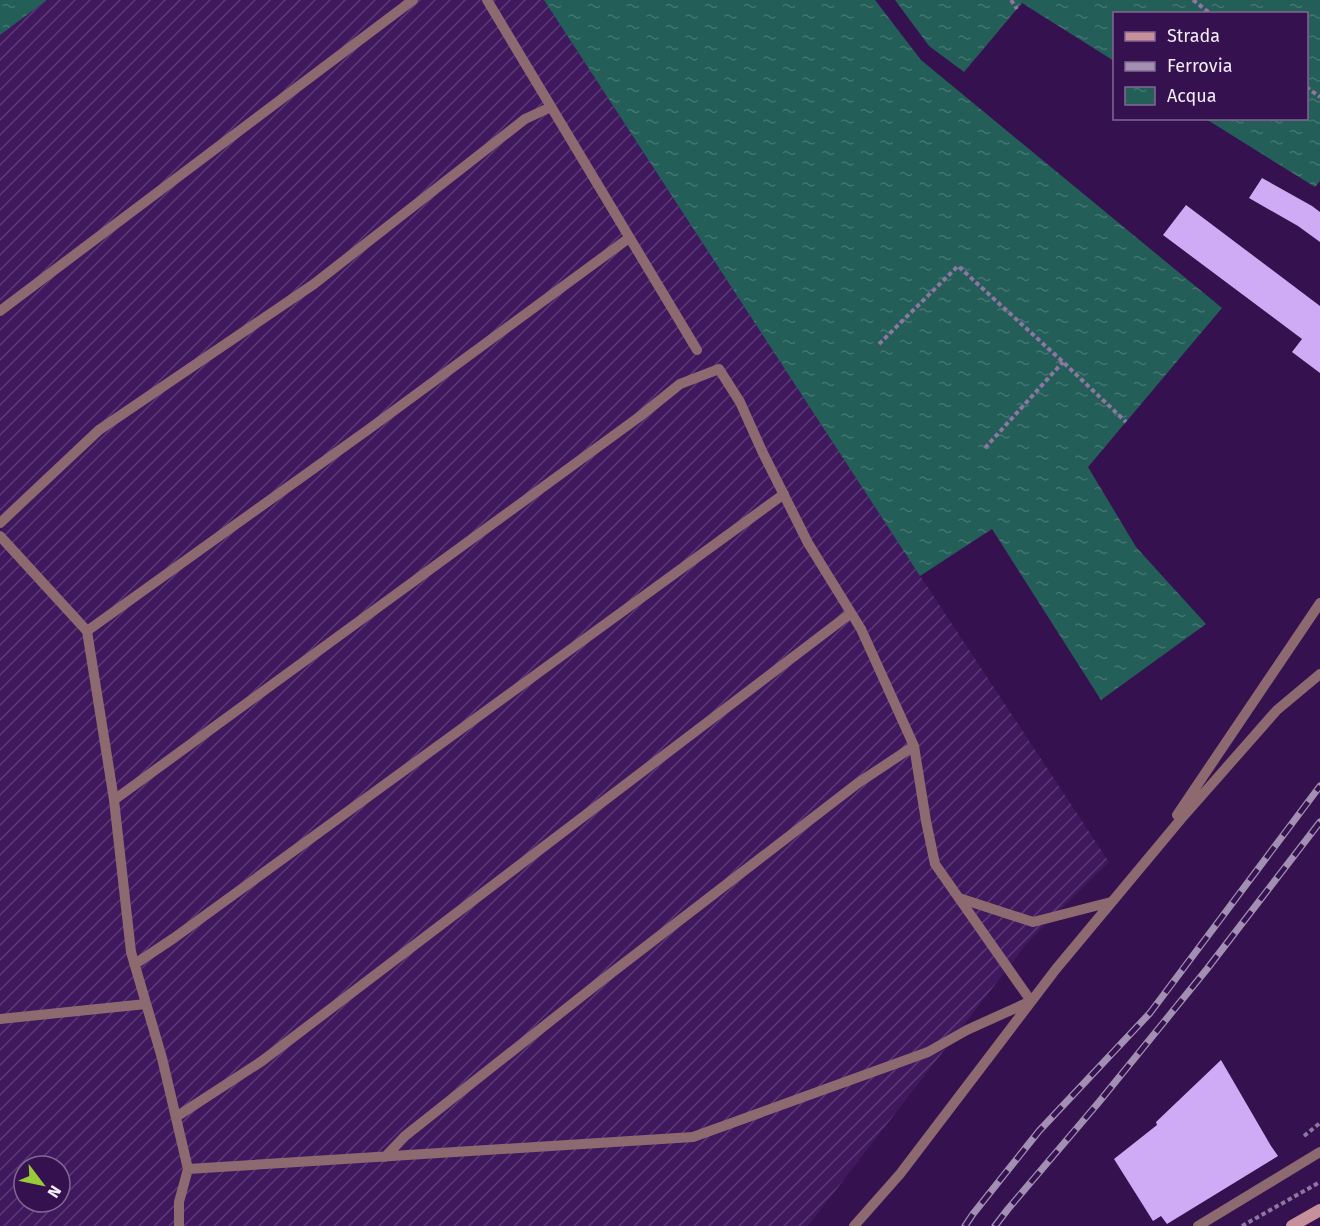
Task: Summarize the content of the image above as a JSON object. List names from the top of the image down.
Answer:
{
  "legend": ["Strada", "Ferrovia", "Acqua"],
  "north": "bottom right"
}
